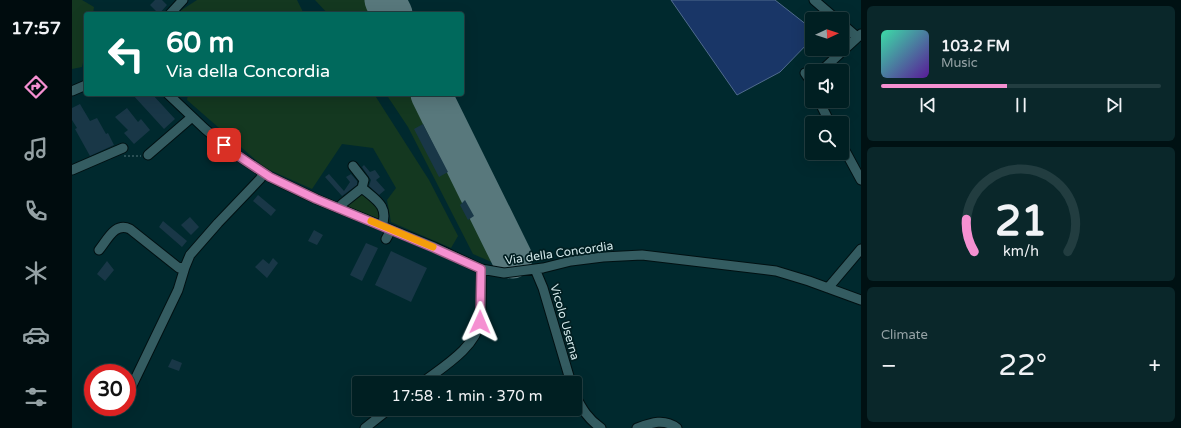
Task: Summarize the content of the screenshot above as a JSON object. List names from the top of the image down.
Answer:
{
  "streets": {
    "street": ["Via della Concordia", "Vicolo Userna"]
  },
  "crossings": [
    ["Via della Concordia", "Vicolo Userna"]
  ],
  "north": "right",
  "page": {
    "tabs": "17:57",
    "turn": ["60 m", "Via della Concordia"],
    "song": ["103.2 FM", "Music"],
    "tile": "Climate",
    "heat": ["−", "22°", "+"],
    "limit": "30",
    "trip": "17:58 · 1 min · 370 m",
    "gauge": ["21", "km/h"]
  }
}
